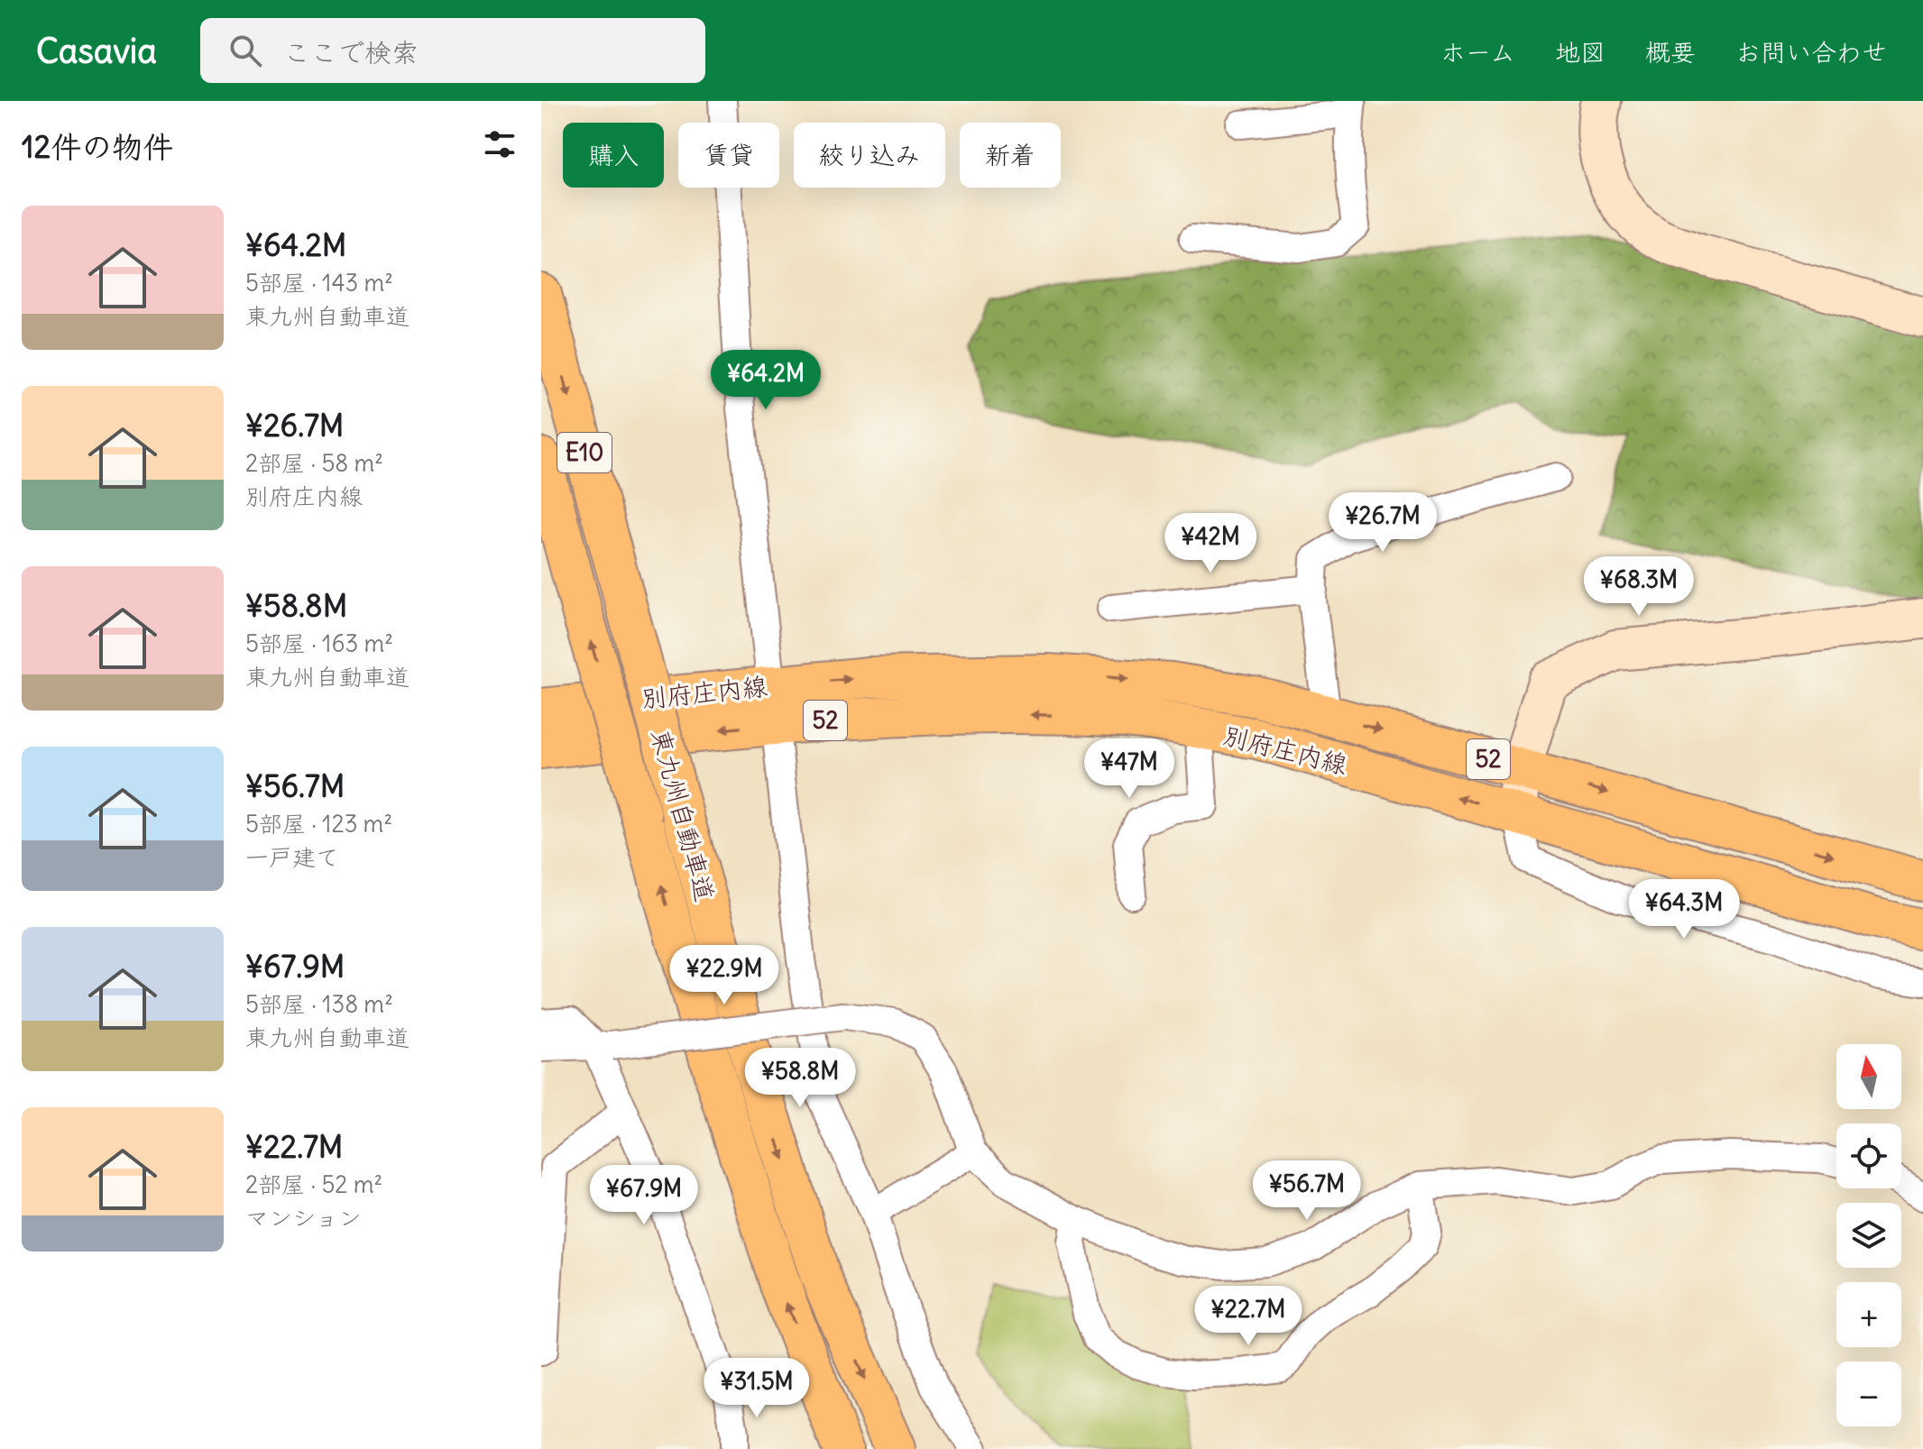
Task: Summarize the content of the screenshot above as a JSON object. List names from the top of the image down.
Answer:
{
  "streets": {
    "main road": [
      "E10",
      "別府庄内線",
      "52",
      "東九州自動車道"
    ]
  },
  "north": "top",
  "page": {
    "header": "Casavia",
    "search": "ここで検索",
    "nav": [
      "ホーム",
      "地図",
      "概要",
      "お問い合わせ"
    ],
    "heading": "12件の物件",
    "chip": [
      "購入",
      "賃貸",
      "絞り込み",
      "新着"
    ],
    "list": [
      {
        "name": "¥64.2M",
        "note": "5部屋 · 143 m² · 東九州自動車道"
      },
      {
        "name": "¥26.7M",
        "note": "2部屋 · 58 m² · 別府庄内線"
      },
      {
        "name": "¥58.8M",
        "note": "5部屋 · 163 m² · 東九州自動車道"
      },
      {
        "name": "¥56.7M",
        "note": "5部屋 · 123 m² · 一戸建て"
      },
      {
        "name": "¥67.9M",
        "note": "5部屋 · 138 m² · 東九州自動車道"
      },
      {
        "name": "¥22.7M",
        "note": "2部屋 · 52 m² · マンション"
      }
    ],
    "price": [
      "¥64.2M",
      "¥26.7M",
      "¥42M",
      "¥68.3M",
      "¥47M",
      "¥64.3M",
      "¥22.9M",
      "¥58.8M",
      "¥56.7M",
      "¥67.9M",
      "¥22.7M",
      "¥31.5M"
    ],
    "map_buttons": ["+", "−"]
  }
}
